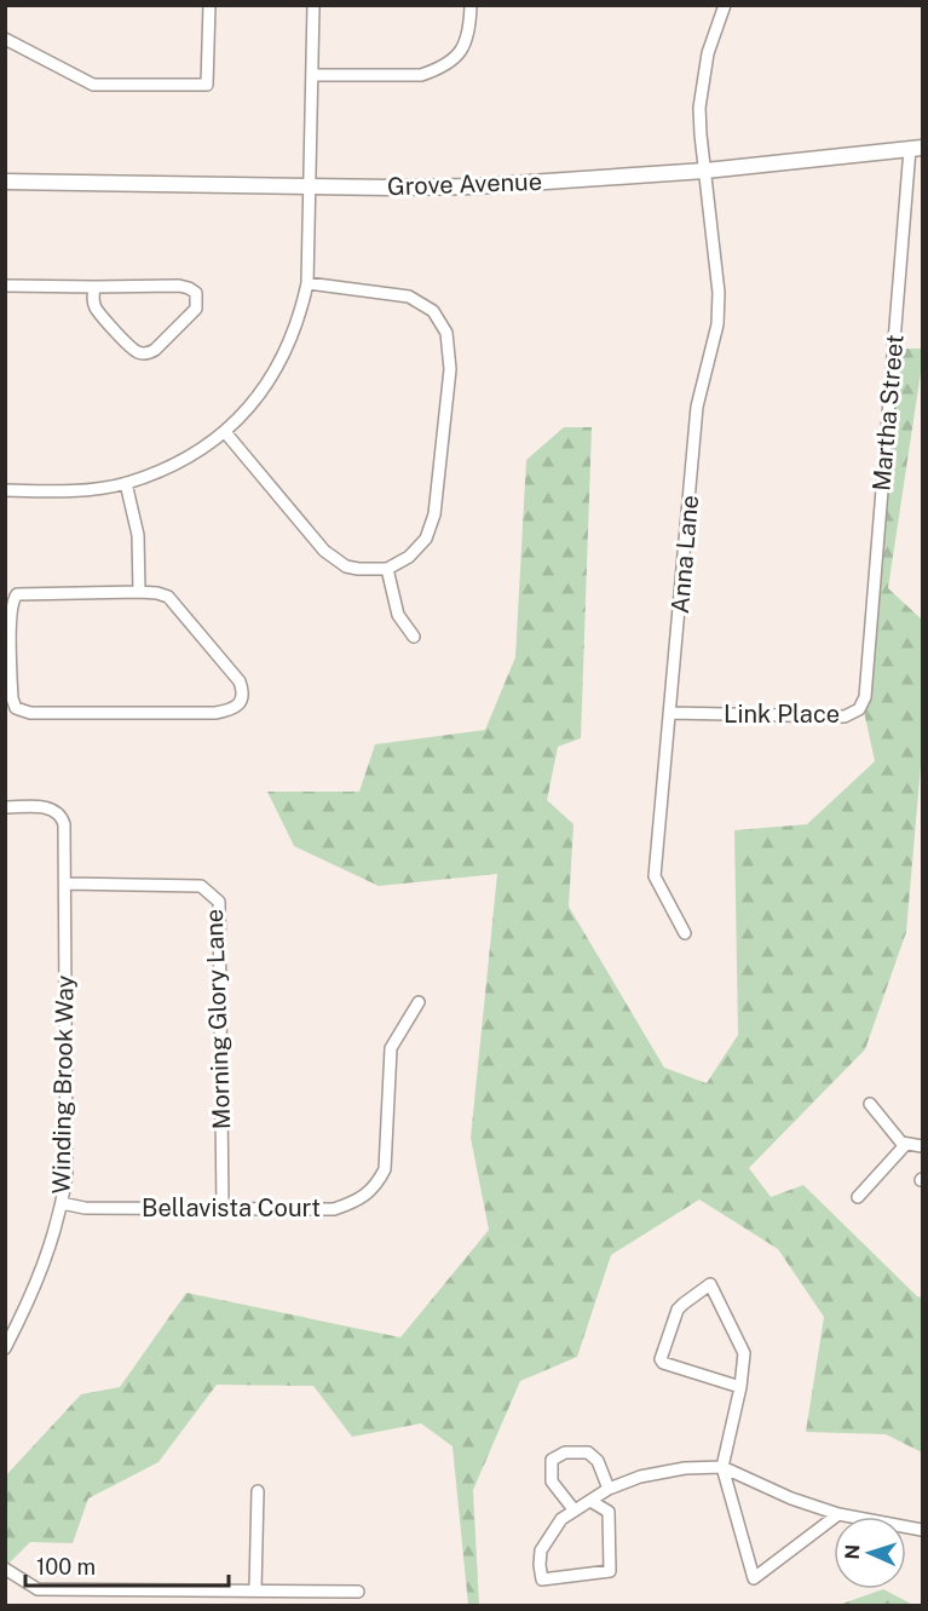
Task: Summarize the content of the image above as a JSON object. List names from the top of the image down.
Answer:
{
  "streets": {
    "street": [
      "Grove Avenue",
      "Martha Street",
      "Anna Lane",
      "Link Place",
      "Morning Glory Lane",
      "Winding Brook Way",
      "Bellavista Court"
    ]
  },
  "crossings": [
    ["Grove Avenue", "Martha Street"],
    ["Grove Avenue", "Anna Lane"],
    ["Martha Street", "Link Place"],
    ["Anna Lane", "Link Place"],
    ["Morning Glory Lane", "Winding Brook Way"],
    ["Morning Glory Lane", "Bellavista Court"],
    ["Winding Brook Way", "Bellavista Court"]
  ],
  "scale_bar": "100 m",
  "north": "left"
}
